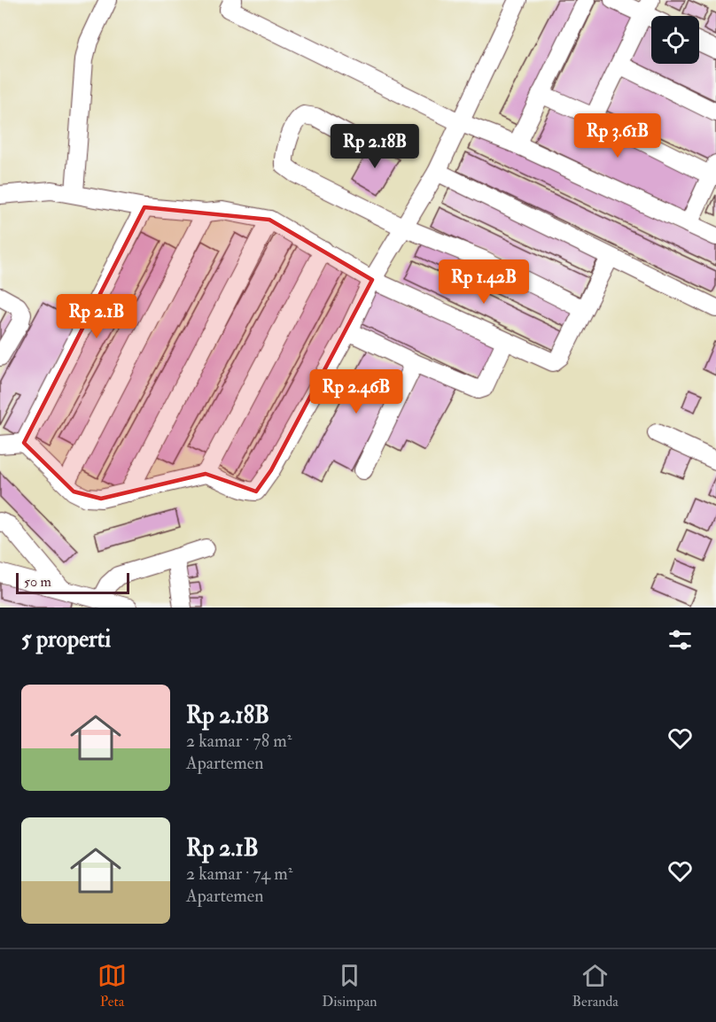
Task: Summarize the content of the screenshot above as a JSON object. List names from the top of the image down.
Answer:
{
  "scale_bar": "50 m",
  "page": {
    "price": [
      "Rp 3.61B",
      "Rp 2.18B",
      "Rp 1.42B",
      "Rp 2.1B",
      "Rp 2.46B"
    ],
    "scale": "50 m",
    "heading": "5 properti",
    "list": [
      {
        "name": "Rp 2.18B",
        "note": "2 kamar · 78 m² · Apartemen"
      },
      {
        "name": "Rp 2.1B",
        "note": "2 kamar · 74 m² · Apartemen"
      }
    ],
    "tabs": ["Peta", "Disimpan", "Beranda"]
  }
}
